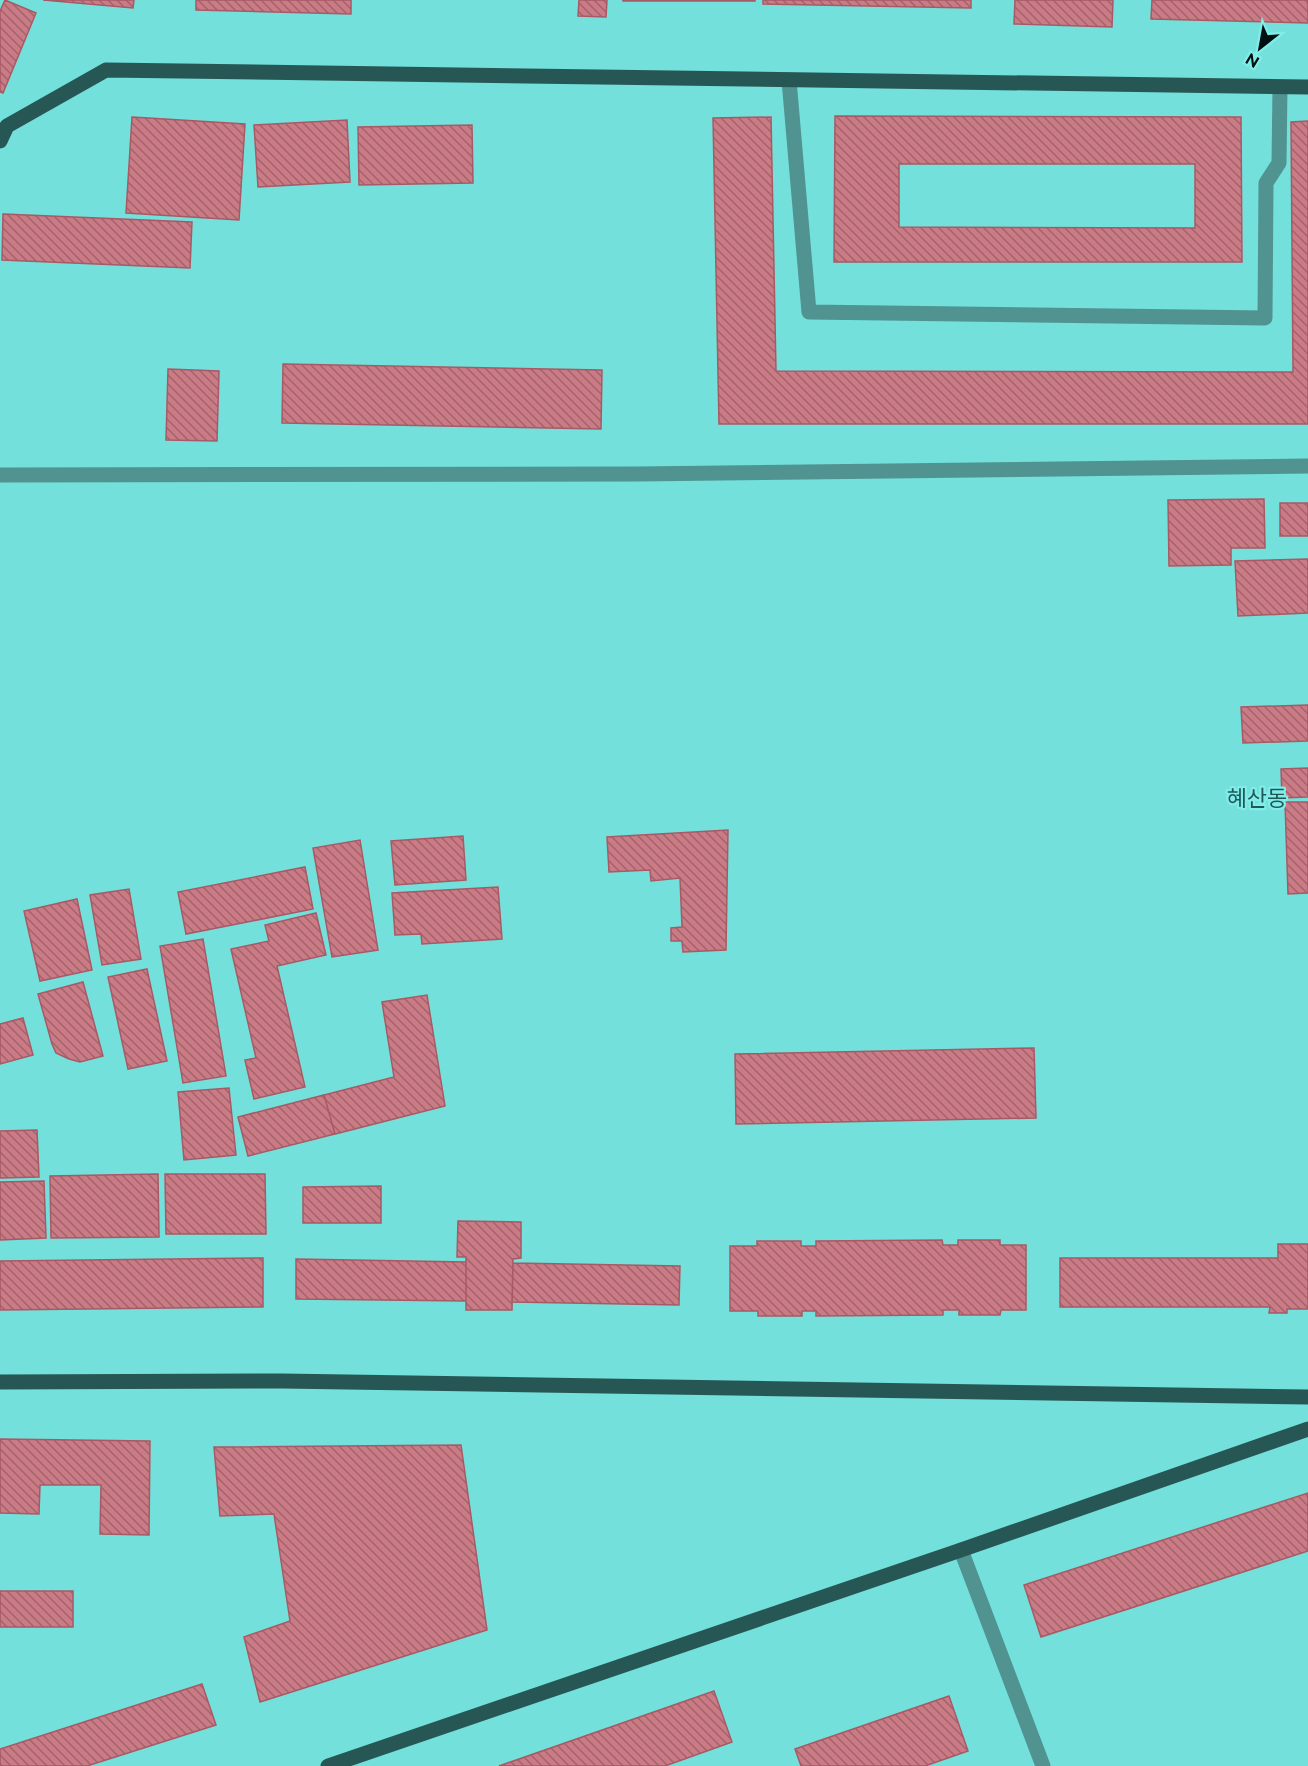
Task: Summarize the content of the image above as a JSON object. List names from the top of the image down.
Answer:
{
  "districts": ["혜산동"],
  "north": "bottom left"
}
